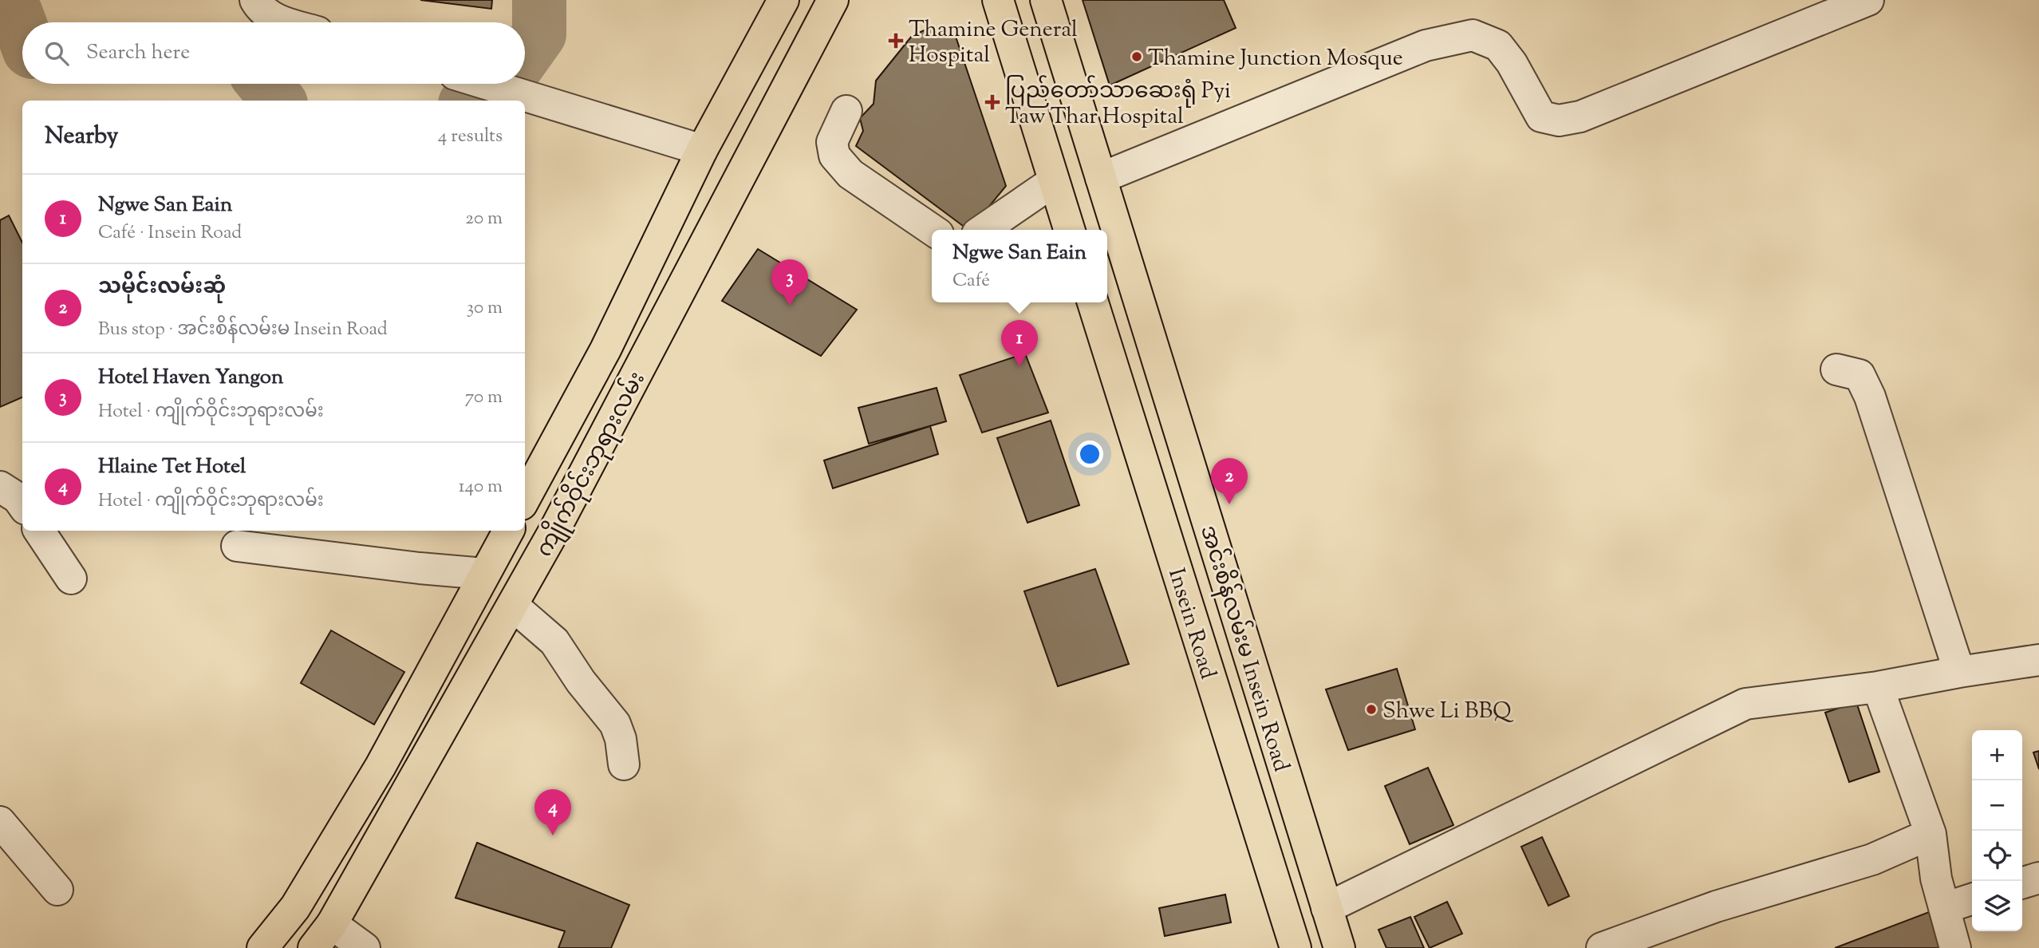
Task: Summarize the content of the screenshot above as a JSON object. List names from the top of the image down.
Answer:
{
  "streets": {
    "main road": ["ကျိုက်ဝိုင်းဘုရားလမ်း", "Insein Road", "အင်းစိန်လမ်းမ Insein Road"]
  },
  "places": {
    "health": ["Thamine General Hospital", "ပြည်တော်သာဆေးရုံ Pyi Taw Thar Hospital"],
    "other": ["Thamine Junction Mosque", "Shwe Li BBQ"]
  },
  "page": {
    "search": "Search here",
    "heading": ["Nearby", "4 results"],
    "list": [
      {
        "mark": "1",
        "name": "Ngwe San Eain",
        "note": "Café · Insein Road",
        "value": "20 m"
      },
      {
        "mark": "2",
        "name": "သမိုင်းလမ်းဆုံ",
        "note": "Bus stop · အင်းစိန်လမ်းမ Insein Road",
        "value": "30 m"
      },
      {
        "mark": "3",
        "name": "Hotel Haven Yangon",
        "note": "Hotel · ကျိုက်ဝိုင်းဘုရားလမ်း",
        "value": "70 m"
      },
      {
        "mark": "4",
        "name": "Hlaine Tet Hotel",
        "note": "Hotel · ကျိုက်ဝိုင်းဘုရားလမ်း",
        "value": "140 m"
      }
    ],
    "popup": ["Ngwe San Eain", "Café"],
    "pins": [
      "3",
      "1",
      "2",
      "4"
    ],
    "map_buttons": ["+", "−"]
  }
}
